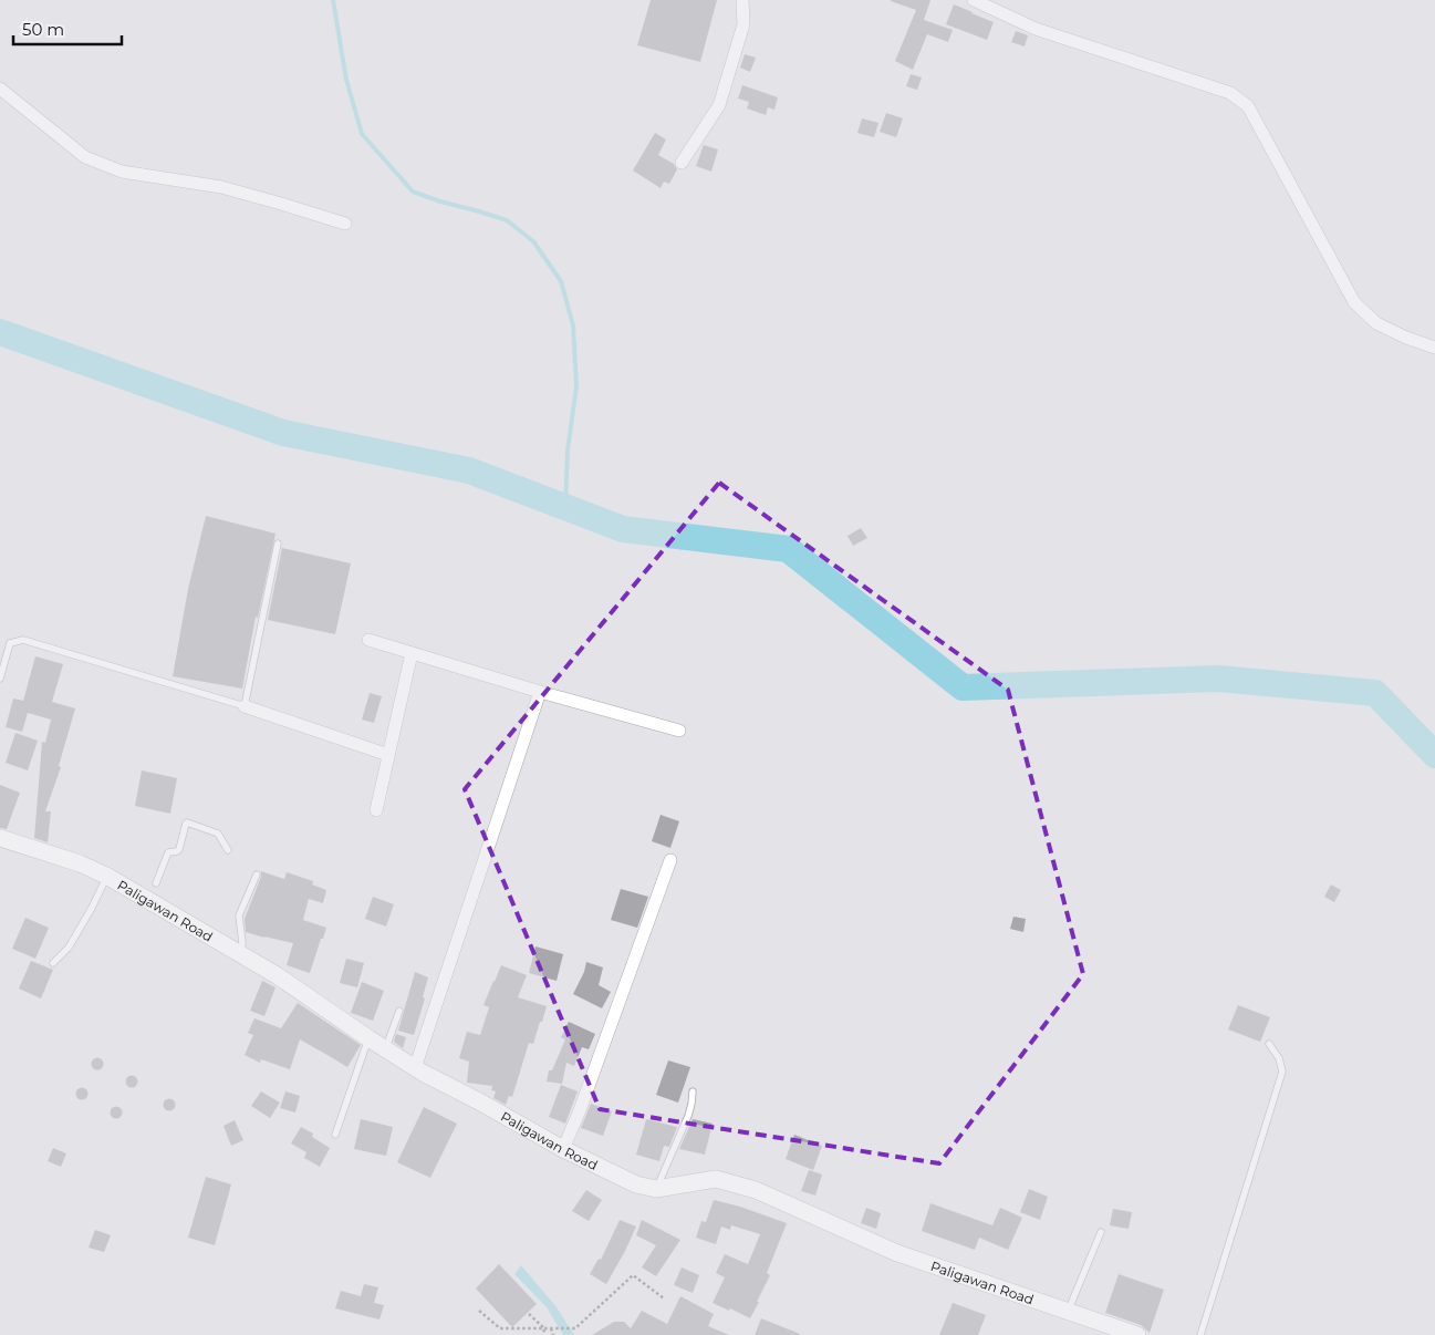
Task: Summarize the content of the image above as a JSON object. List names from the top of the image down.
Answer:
{
  "streets": {
    "street": ["Paligawan Road"]
  },
  "scale_bar": "50 m"
}
